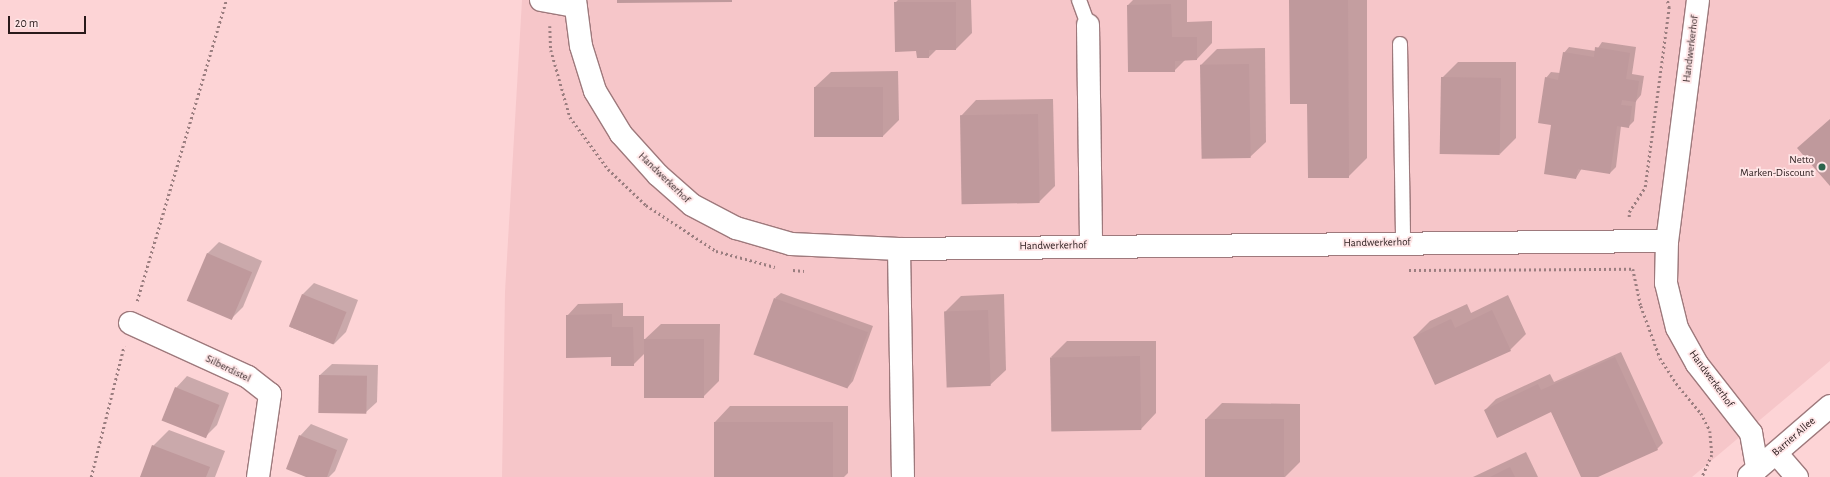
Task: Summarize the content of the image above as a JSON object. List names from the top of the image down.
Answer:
{
  "streets": {
    "street": ["Handwerkerhof", "Silberdistel", "Barrier Allee"]
  },
  "crossings": [
    ["Handwerkerhof", "Barrier Allee"]
  ],
  "places": ["Netto Marken-Discount"],
  "scale_bar": "20 m"
}
